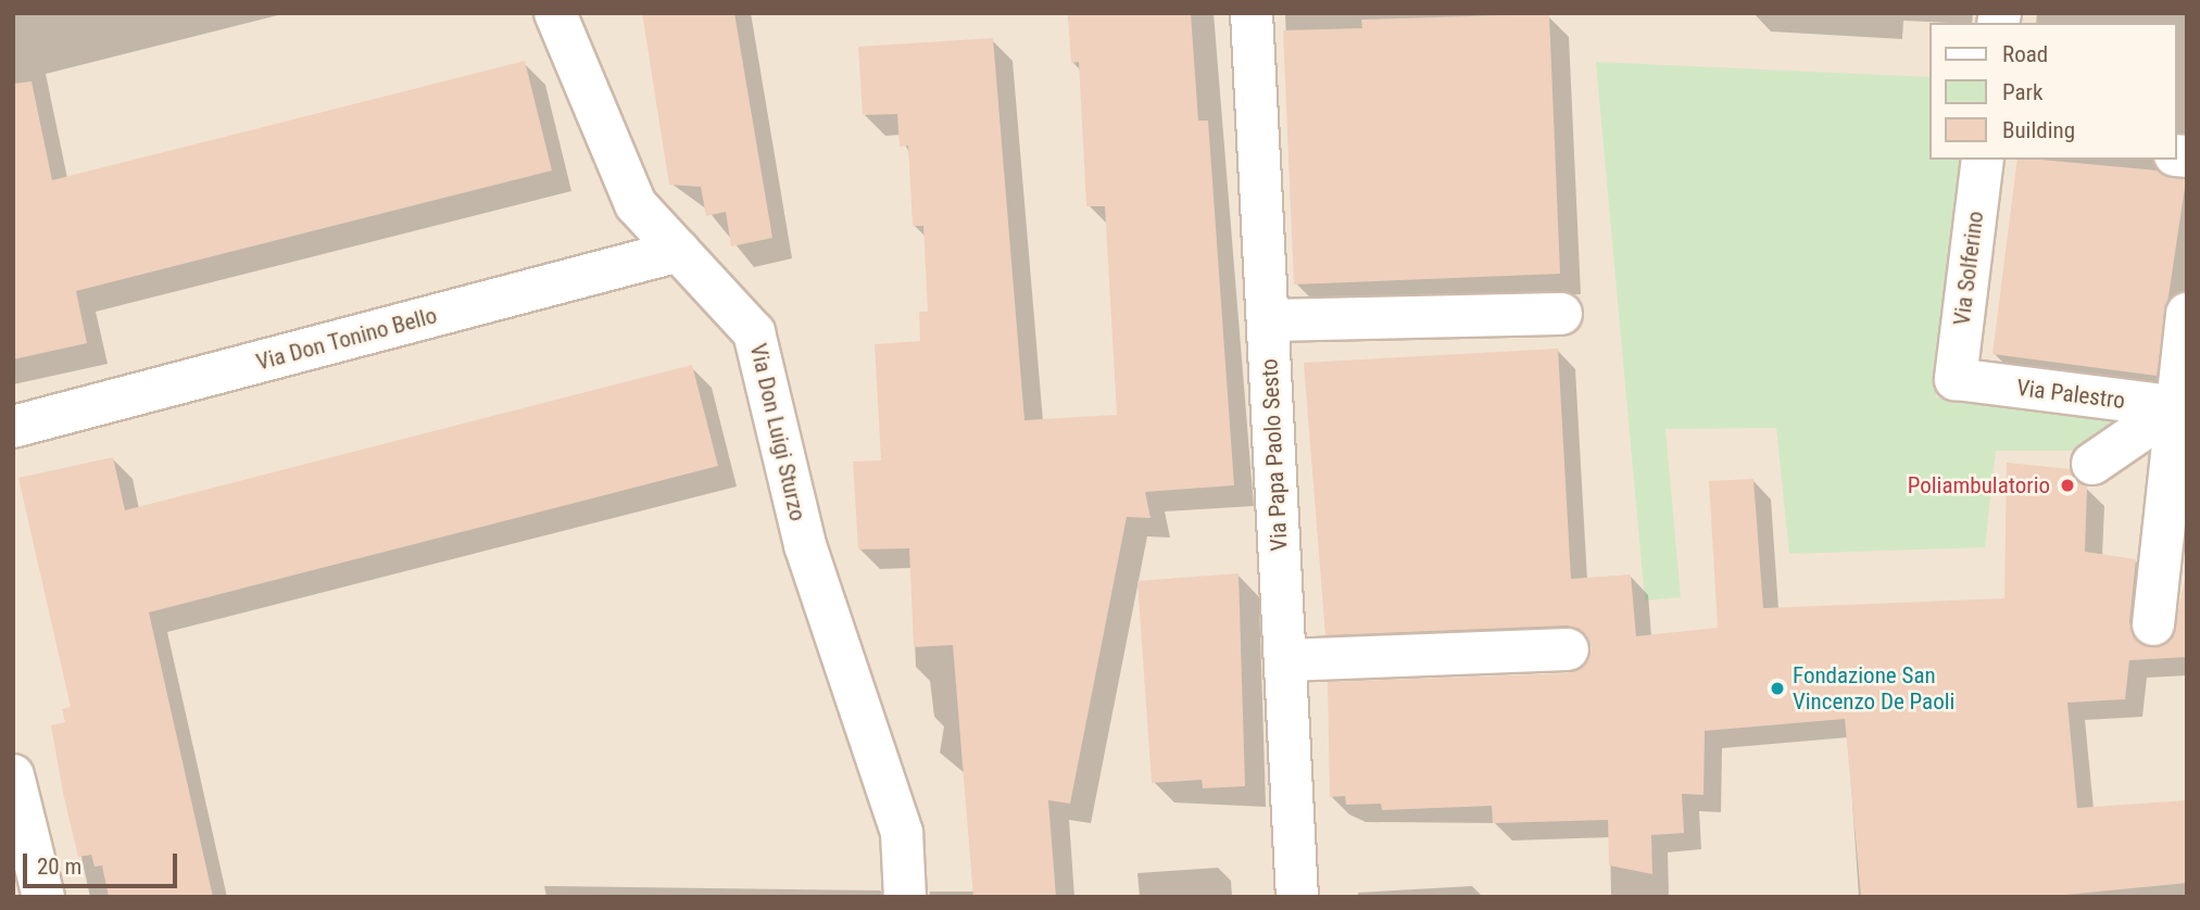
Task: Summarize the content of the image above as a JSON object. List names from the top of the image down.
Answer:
{
  "streets": {
    "street": [
      "Via Solferino",
      "Via Don Tonino Bello",
      "Via Palestro",
      "Via Don Luigi Sturzo",
      "Via Papa Paolo Sesto"
    ]
  },
  "crossings": [
    ["Via Solferino", "Via Palestro"],
    ["Via Don Tonino Bello", "Via Don Luigi Sturzo"]
  ],
  "places": ["Poliambulatorio", "Fondazione San Vincenzo De Paoli"],
  "legend": ["Road", "Park", "Building"],
  "scale_bar": "20 m"
}
